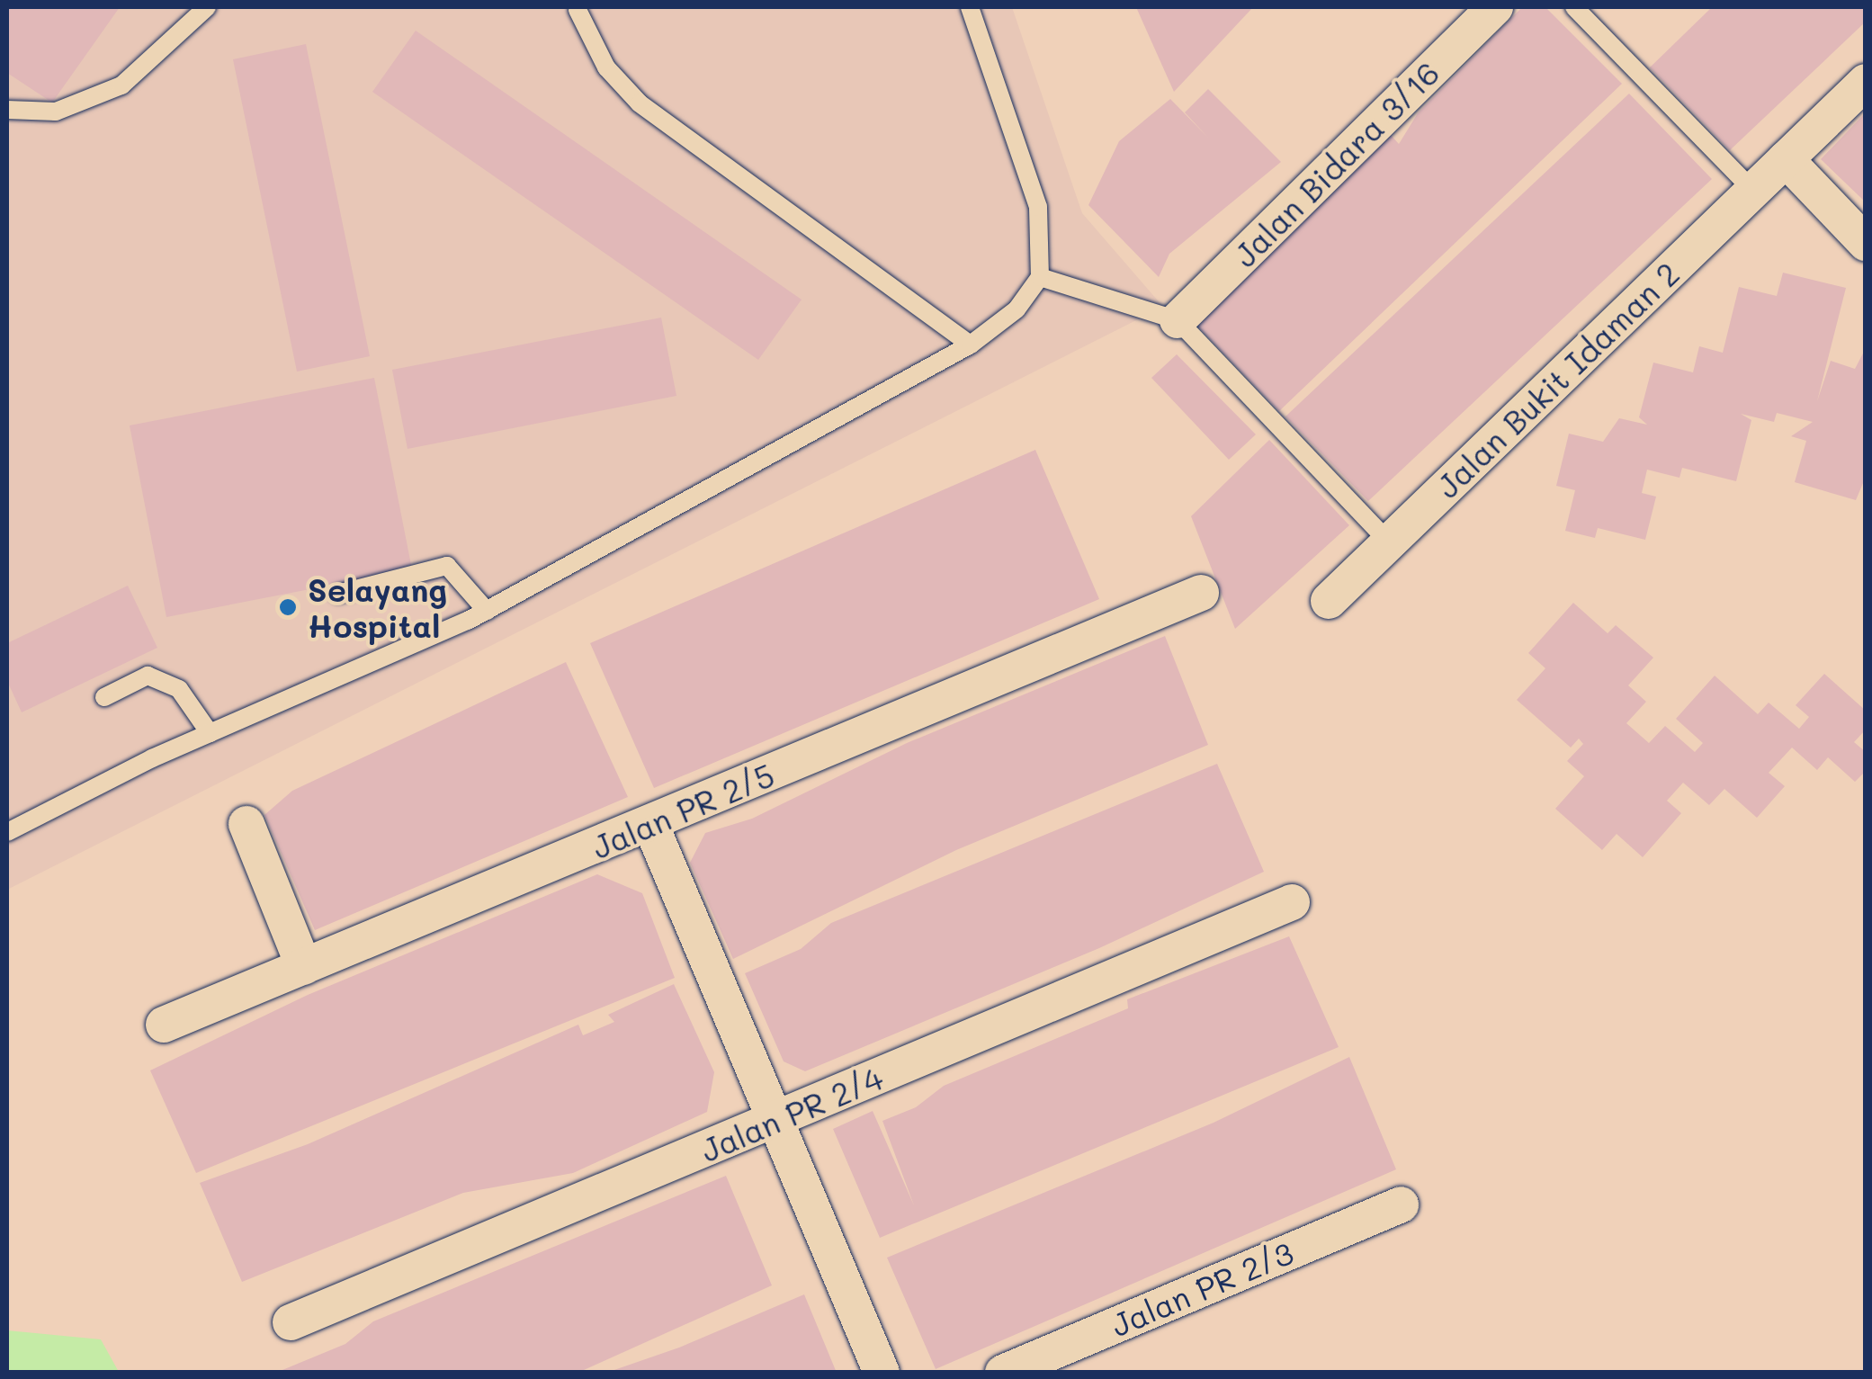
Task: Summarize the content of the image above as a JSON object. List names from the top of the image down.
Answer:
{
  "streets": {
    "street": [
      "Jalan Bidara 3/16",
      "Jalan Bukit Idaman 2",
      "Jalan PR 2/5",
      "Jalan PR 2/4",
      "Jalan PR 2/3"
    ]
  },
  "places": ["Selayang Hospital"]
}
